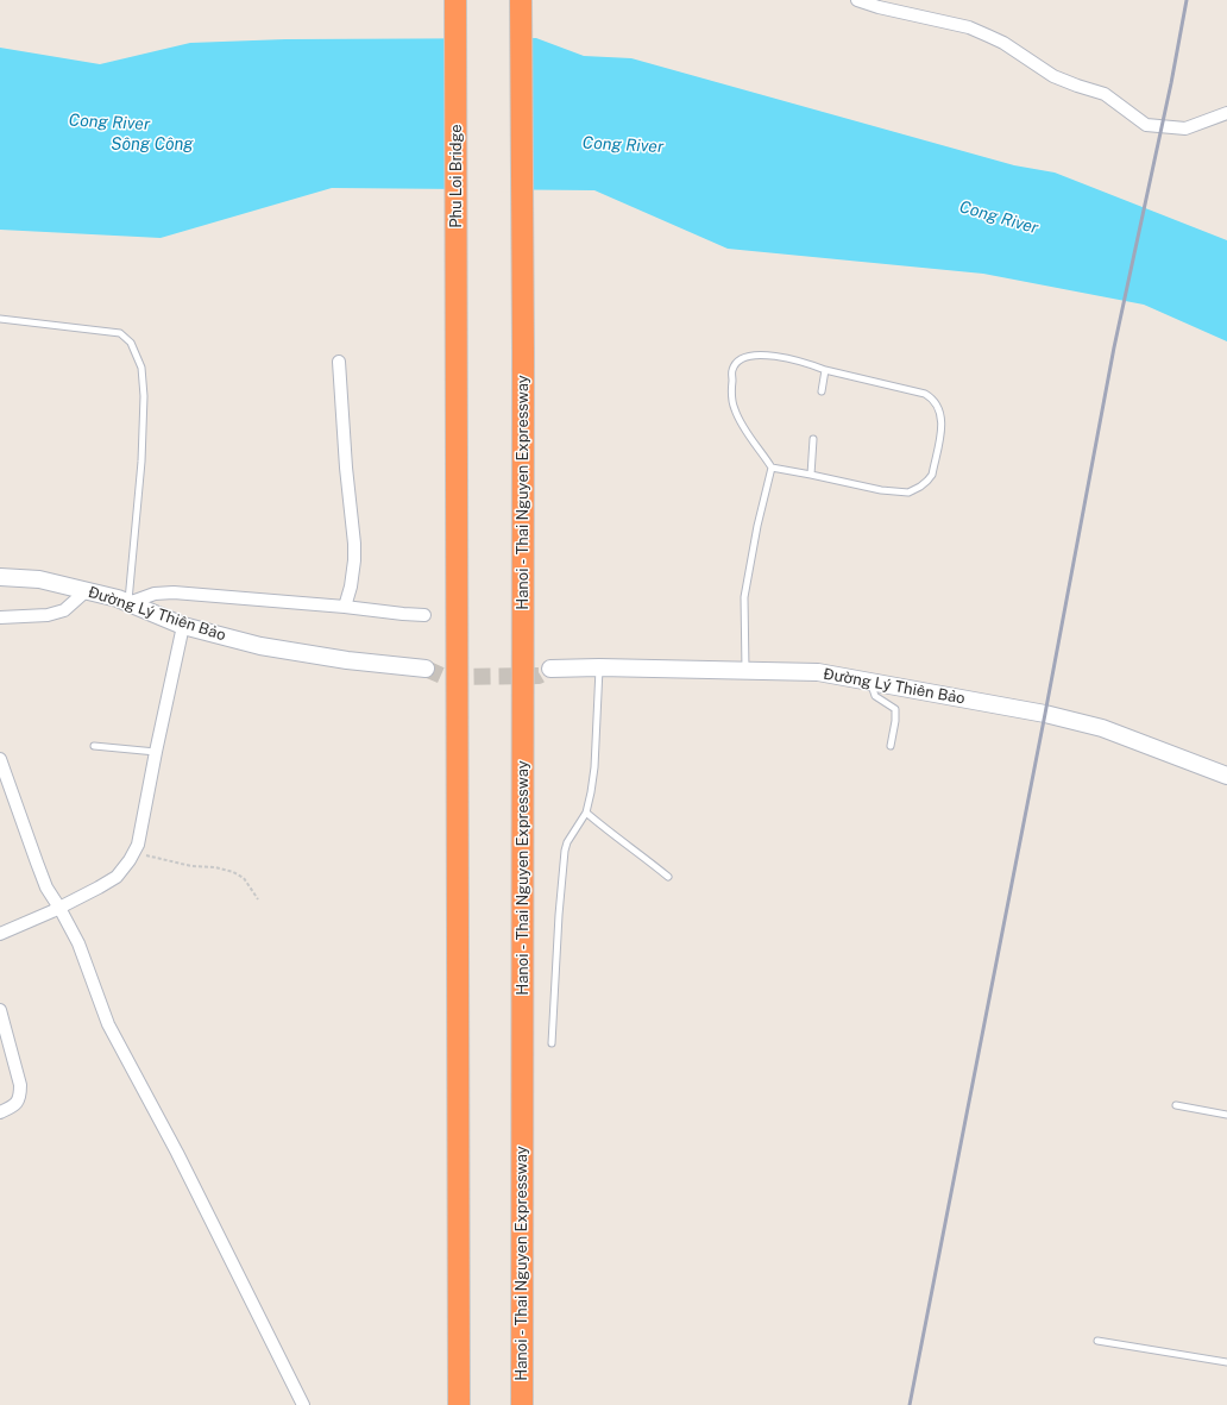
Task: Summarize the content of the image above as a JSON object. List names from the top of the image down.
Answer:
{
  "streets": {
    "highway": ["Phu Loi Bridge", "Hanoi - Thai Nguyen Expressway"],
    "main road": ["Đường Lý Thiên Bảo"]
  },
  "water": ["Cong River", "Sông Công"]
}
